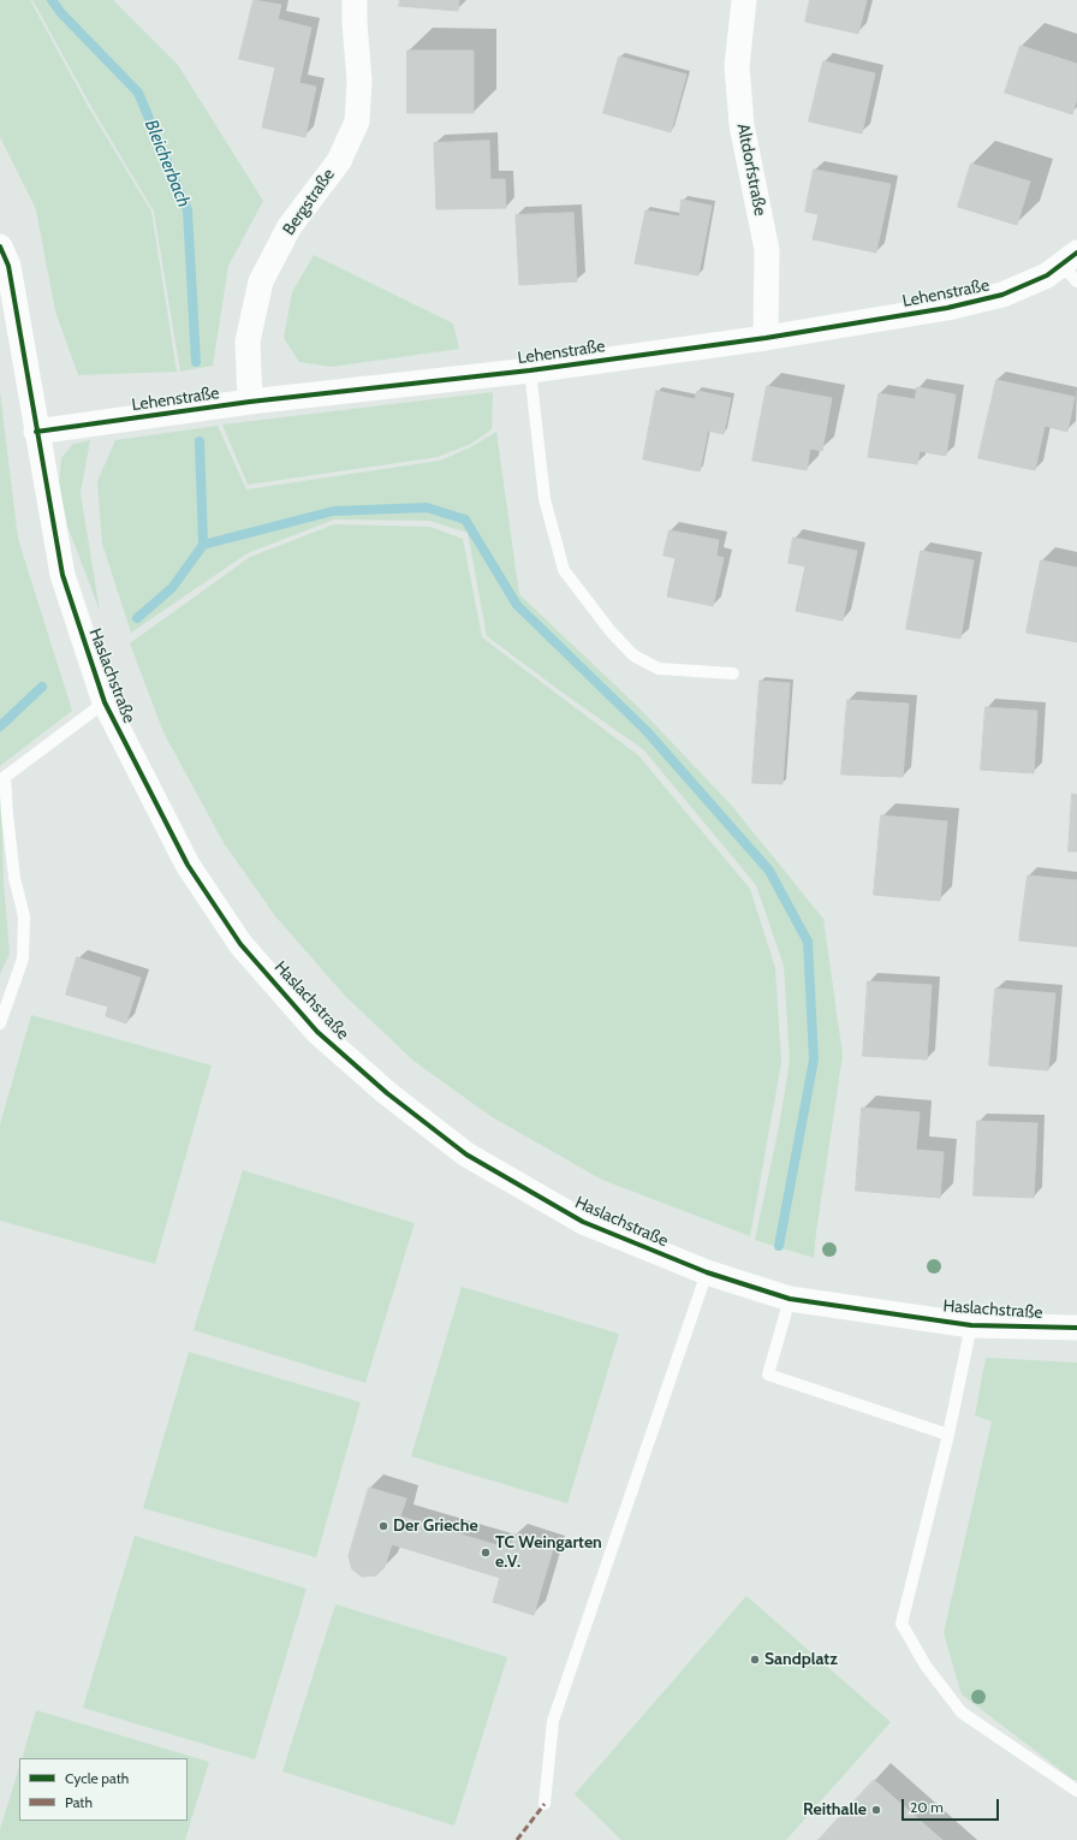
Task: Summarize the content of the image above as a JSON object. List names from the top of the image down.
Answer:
{
  "streets": {
    "street": [
      "Altdorfstraße",
      "Bergstraße",
      "Lehenstraße",
      "Haslachstraße"
    ]
  },
  "crossings": [
    ["Altdorfstraße", "Lehenstraße"],
    ["Bergstraße", "Lehenstraße"],
    ["Lehenstraße", "Haslachstraße"]
  ],
  "water": ["Bleicherbach"],
  "places": [
    "Der Grieche",
    "TC Weingarten e.V.",
    "Sandplatz",
    "Reithalle"
  ],
  "legend": ["Cycle path", "Path"],
  "scale_bar": "20 m"
}
